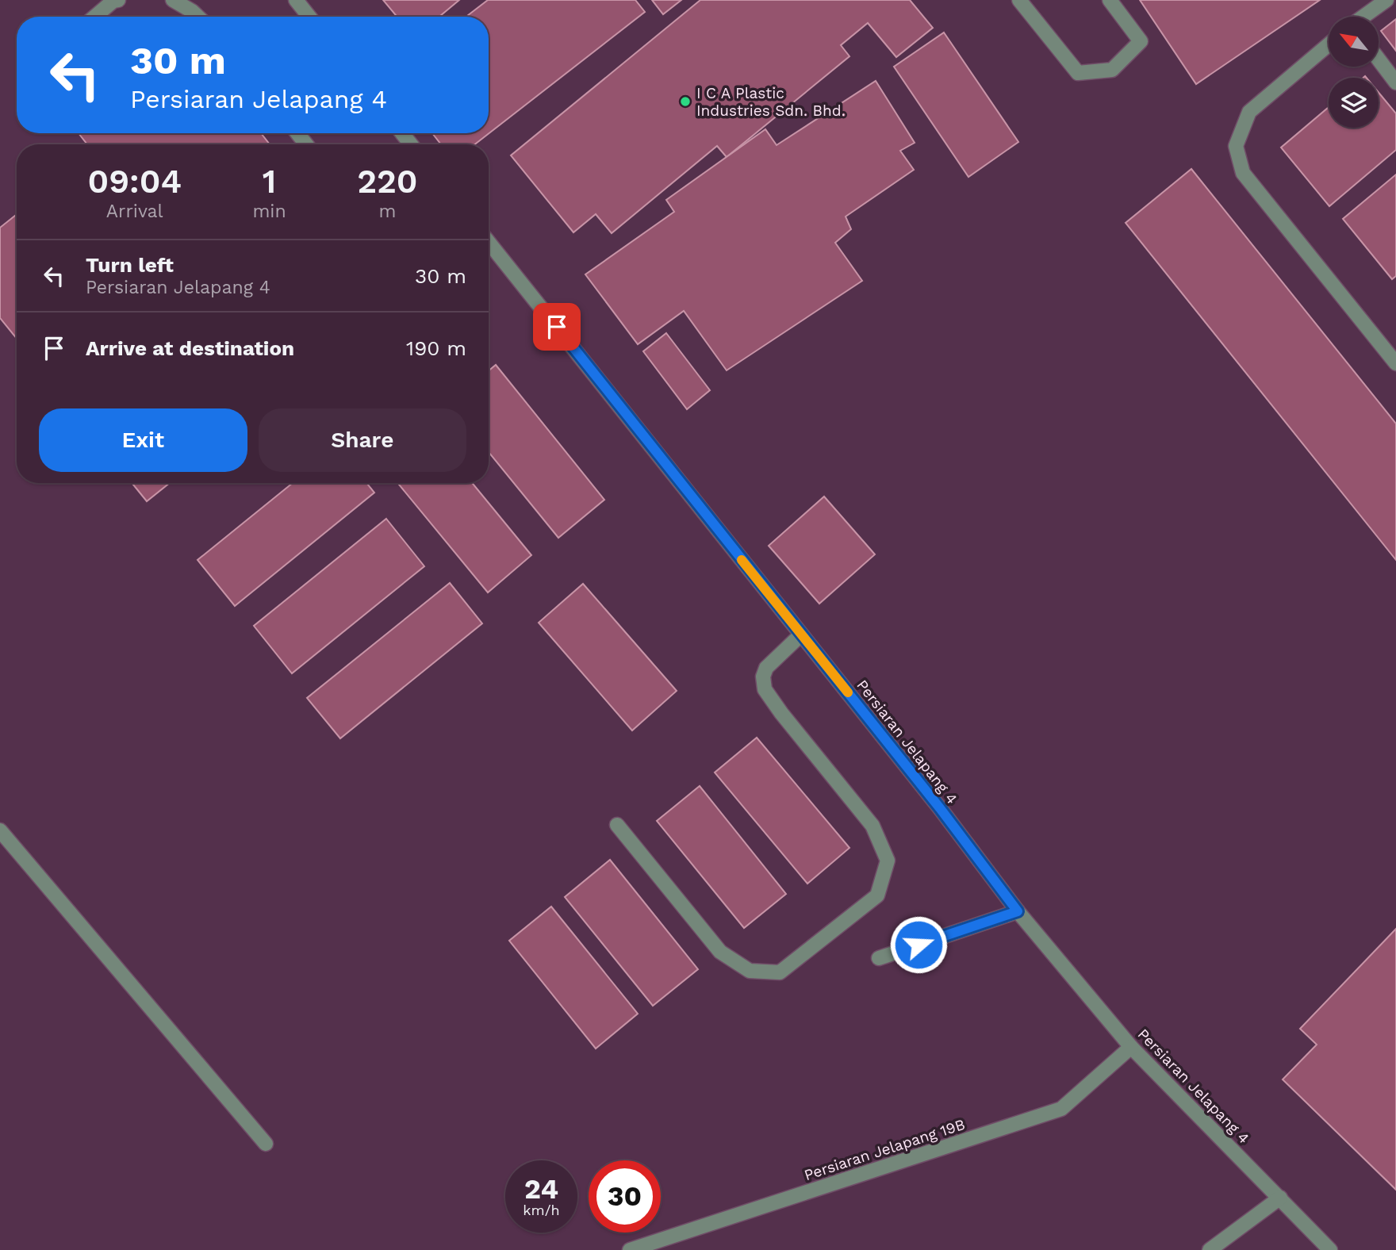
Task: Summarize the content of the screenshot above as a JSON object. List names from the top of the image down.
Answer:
{
  "streets": {
    "street": ["Persiaran Jelapang 4", "Persiaran Jelapang 19B"]
  },
  "crossings": [
    ["Persiaran Jelapang 4", "Persiaran Jelapang 19B"]
  ],
  "places": ["I C A Plastic Industries Sdn. Bhd."],
  "north": "top left",
  "page": {
    "turn": ["30 m", "Persiaran Jelapang 4"],
    "eta": [
      "09:04",
      "Arrival",
      "1",
      "min",
      "220",
      "m"
    ],
    "list": [
      {
        "name": "Turn left",
        "note": "Persiaran Jelapang 4",
        "value": "30 m"
      },
      {
        "name": "Arrive at destination",
        "value": "190 m"
      }
    ],
    "buttons": ["Exit", "Share"],
    "speed": "24 km/h",
    "limit": "30"
  }
}
